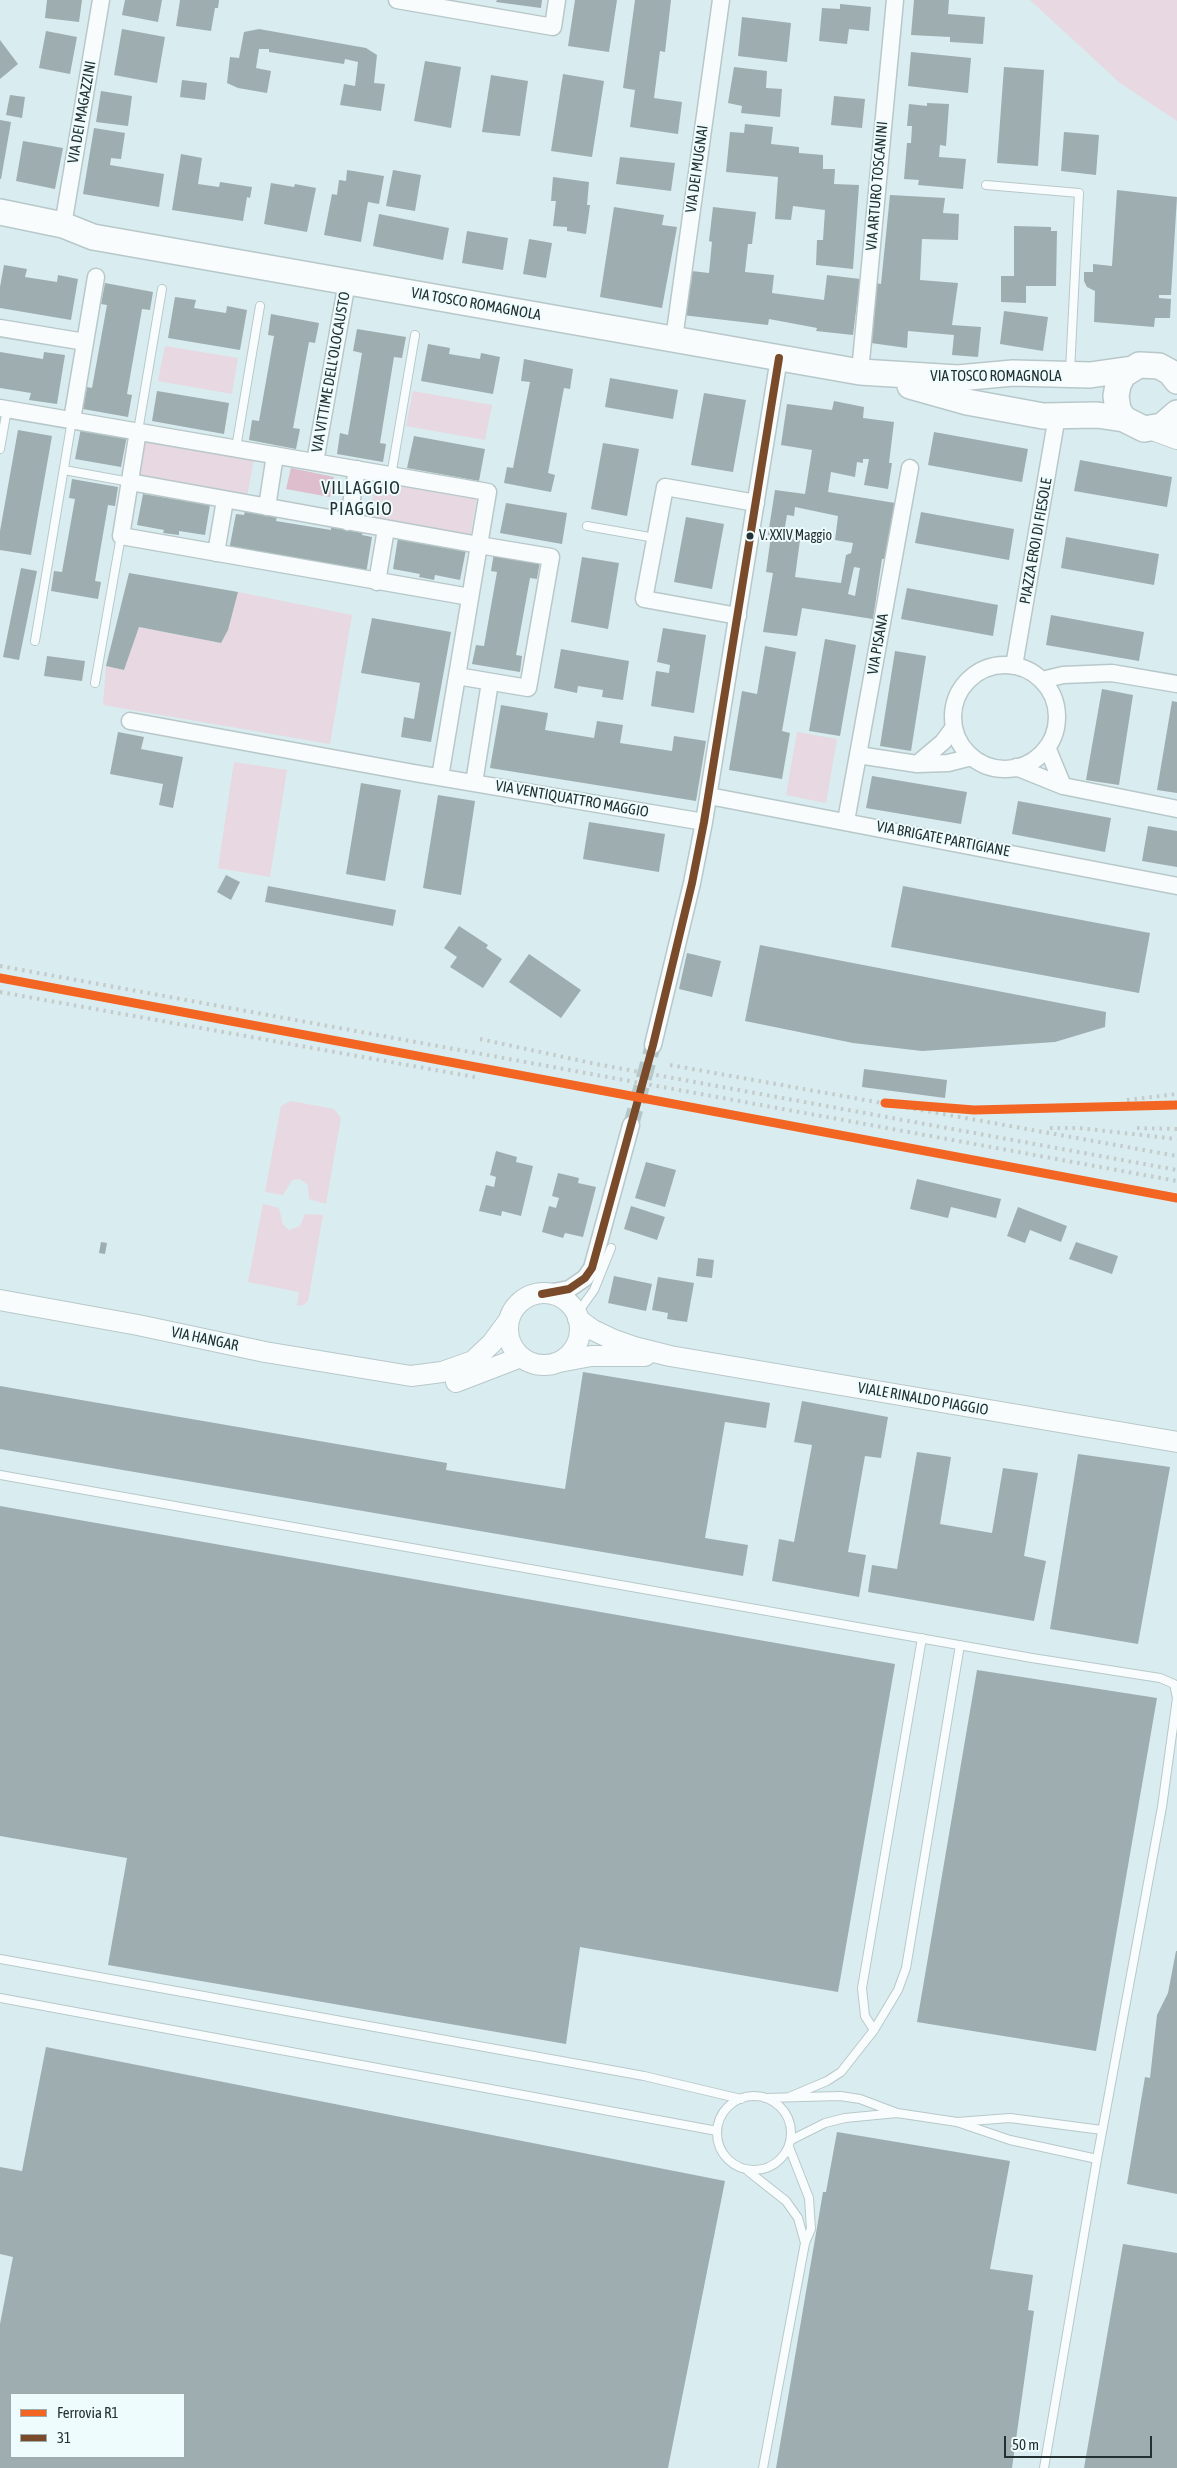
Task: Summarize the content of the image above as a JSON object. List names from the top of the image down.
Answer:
{
  "streets": {
    "main road": ["VIA TOSCO ROMAGNOLA"],
    "street": [
      "VIA DEI MAGAZZINI",
      "VIA DEI MUGNAI",
      "VIA ARTURO TOSCANINI",
      "VIA VITTIME DELL'OLOCAUSTO",
      "PIAZZA EROI DI FIESOLE",
      "VIA PISANA",
      "VIA VENTIQUATTRO MAGGIO",
      "VIA BRIGATE PARTIGIANE",
      "VIA HANGAR",
      "VIALE RINALDO PIAGGIO"
    ]
  },
  "crossings": [
    ["VIA DEI MAGAZZINI", "VIA TOSCO ROMAGNOLA"],
    ["VIA DEI MUGNAI", "VIA TOSCO ROMAGNOLA"],
    ["VIA ARTURO TOSCANINI", "VIA TOSCO ROMAGNOLA"],
    ["VIA TOSCO ROMAGNOLA", "VIA VITTIME DELL'OLOCAUSTO"],
    ["VIA TOSCO ROMAGNOLA", "PIAZZA EROI DI FIESOLE"],
    ["VIA PISANA", "VIA BRIGATE PARTIGIANE"],
    ["VIA HANGAR", "VIALE RINALDO PIAGGIO"]
  ],
  "districts": ["VILLAGGIO PIAGGIO"],
  "places": ["V. XXIV Maggio"],
  "lines": ["transit line 31", "rail line R1"],
  "legend": ["Ferrovia R1", "31"],
  "scale_bar": "50 m"
}
